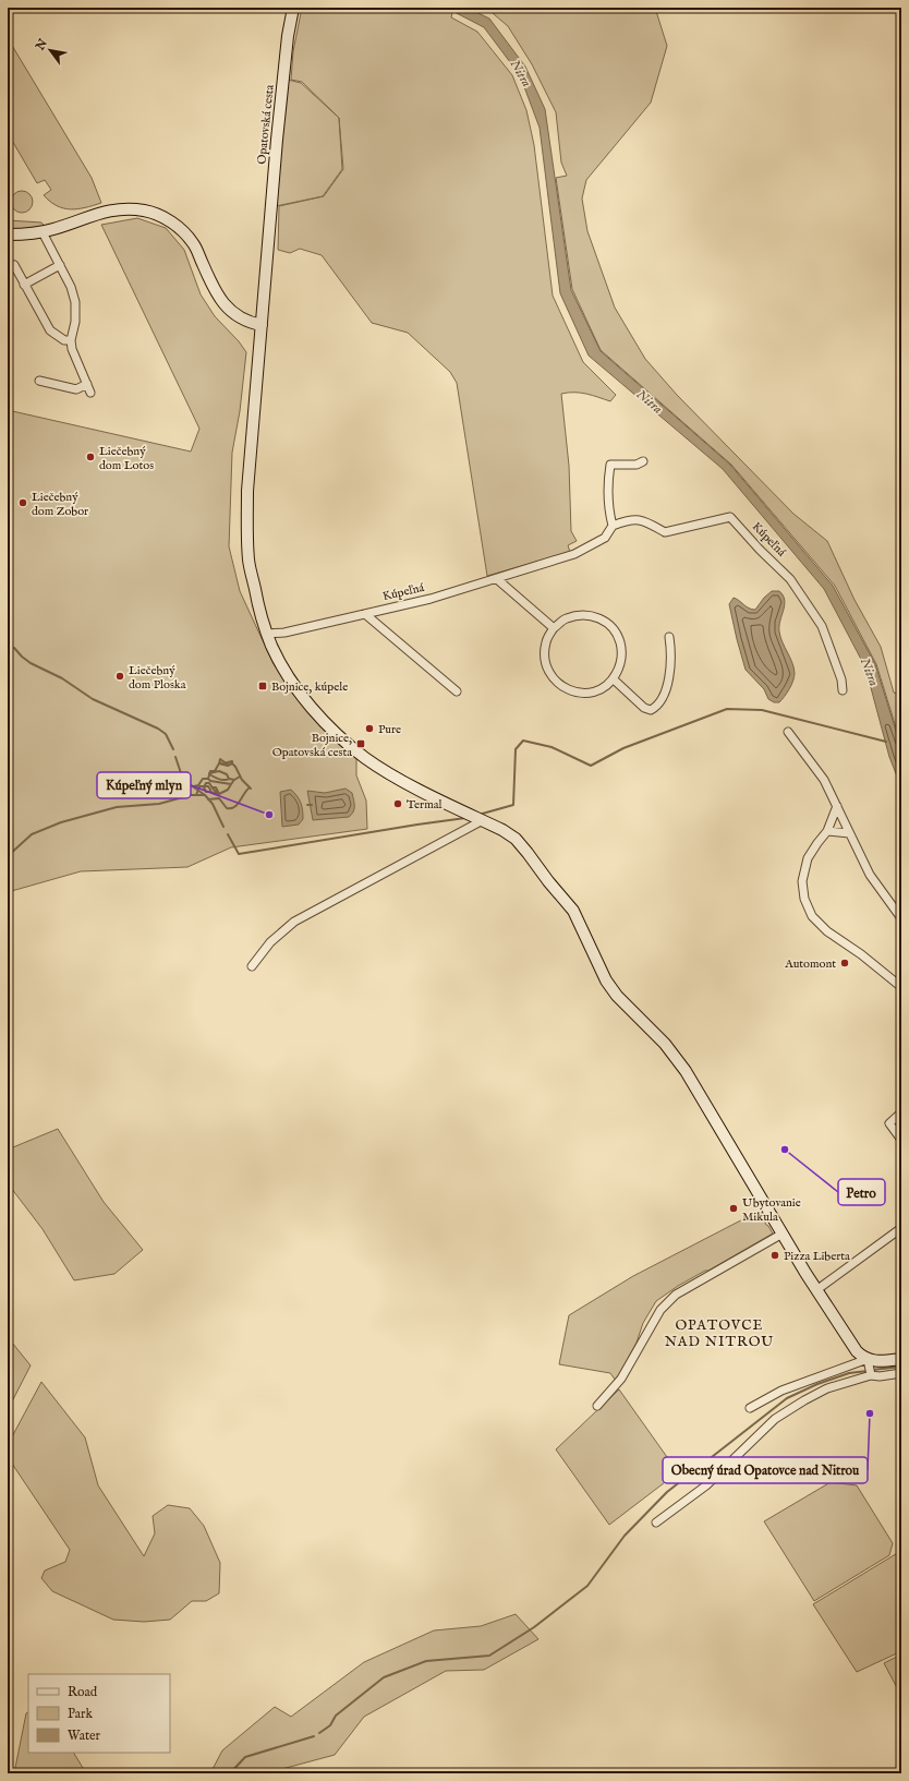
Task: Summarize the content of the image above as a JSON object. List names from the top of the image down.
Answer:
{
  "streets": {
    "street": ["Opatovská cesta", "Kúpeľná"]
  },
  "crossings": [
    ["Opatovská cesta", "Kúpeľná"]
  ],
  "districts": ["OPATOVCE NAD NITROU"],
  "water": ["Nitra"],
  "places": {
    "other": [
      "Liečebný dom Lotos",
      "Liečebný dom Zobor",
      "Liečebný dom Ploska",
      "Pure",
      "Termal",
      "Kúpeľný mlyn",
      "Automont",
      "Petro",
      "Ubytovanie Mikula",
      "Pizza Liberta",
      "Obecný úrad Opatovce nad Nitrou"
    ],
    "transit": ["Bojnice, kúpele", "Bojnice, Opatovská cesta"]
  },
  "legend": ["Road", "Park", "Water"],
  "north": "top left"
}
